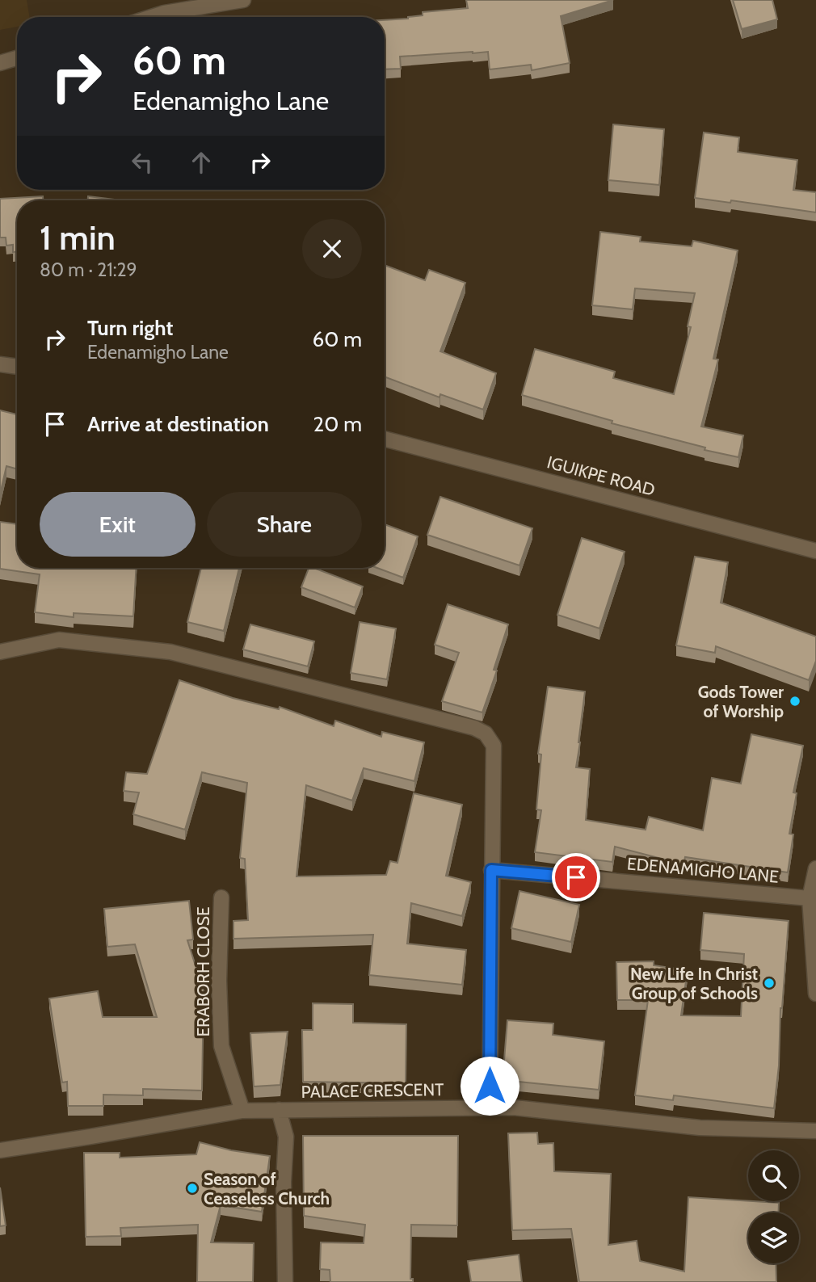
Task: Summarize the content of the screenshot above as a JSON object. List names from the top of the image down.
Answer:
{
  "streets": {
    "street": [
      "IGUIKPE ROAD",
      "EDENAMIGHO LANE",
      "ERABORH CLOSE",
      "PALACE CRESCENT"
    ]
  },
  "crossings": [
    ["ERABORH CLOSE", "PALACE CRESCENT"]
  ],
  "places": ["Gods Tower of Worship", "New Life In Christ Group of Schools", "Season of Ceaseless Church"],
  "page": {
    "turn": ["60 m", "Edenamigho Lane"],
    "heading": ["1 min", "80 m · 21:29"],
    "list": [
      {
        "name": "Turn right",
        "note": "Edenamigho Lane",
        "value": "60 m"
      },
      {
        "name": "Arrive at destination",
        "value": "20 m"
      }
    ],
    "buttons": ["Exit", "Share"]
  }
}
